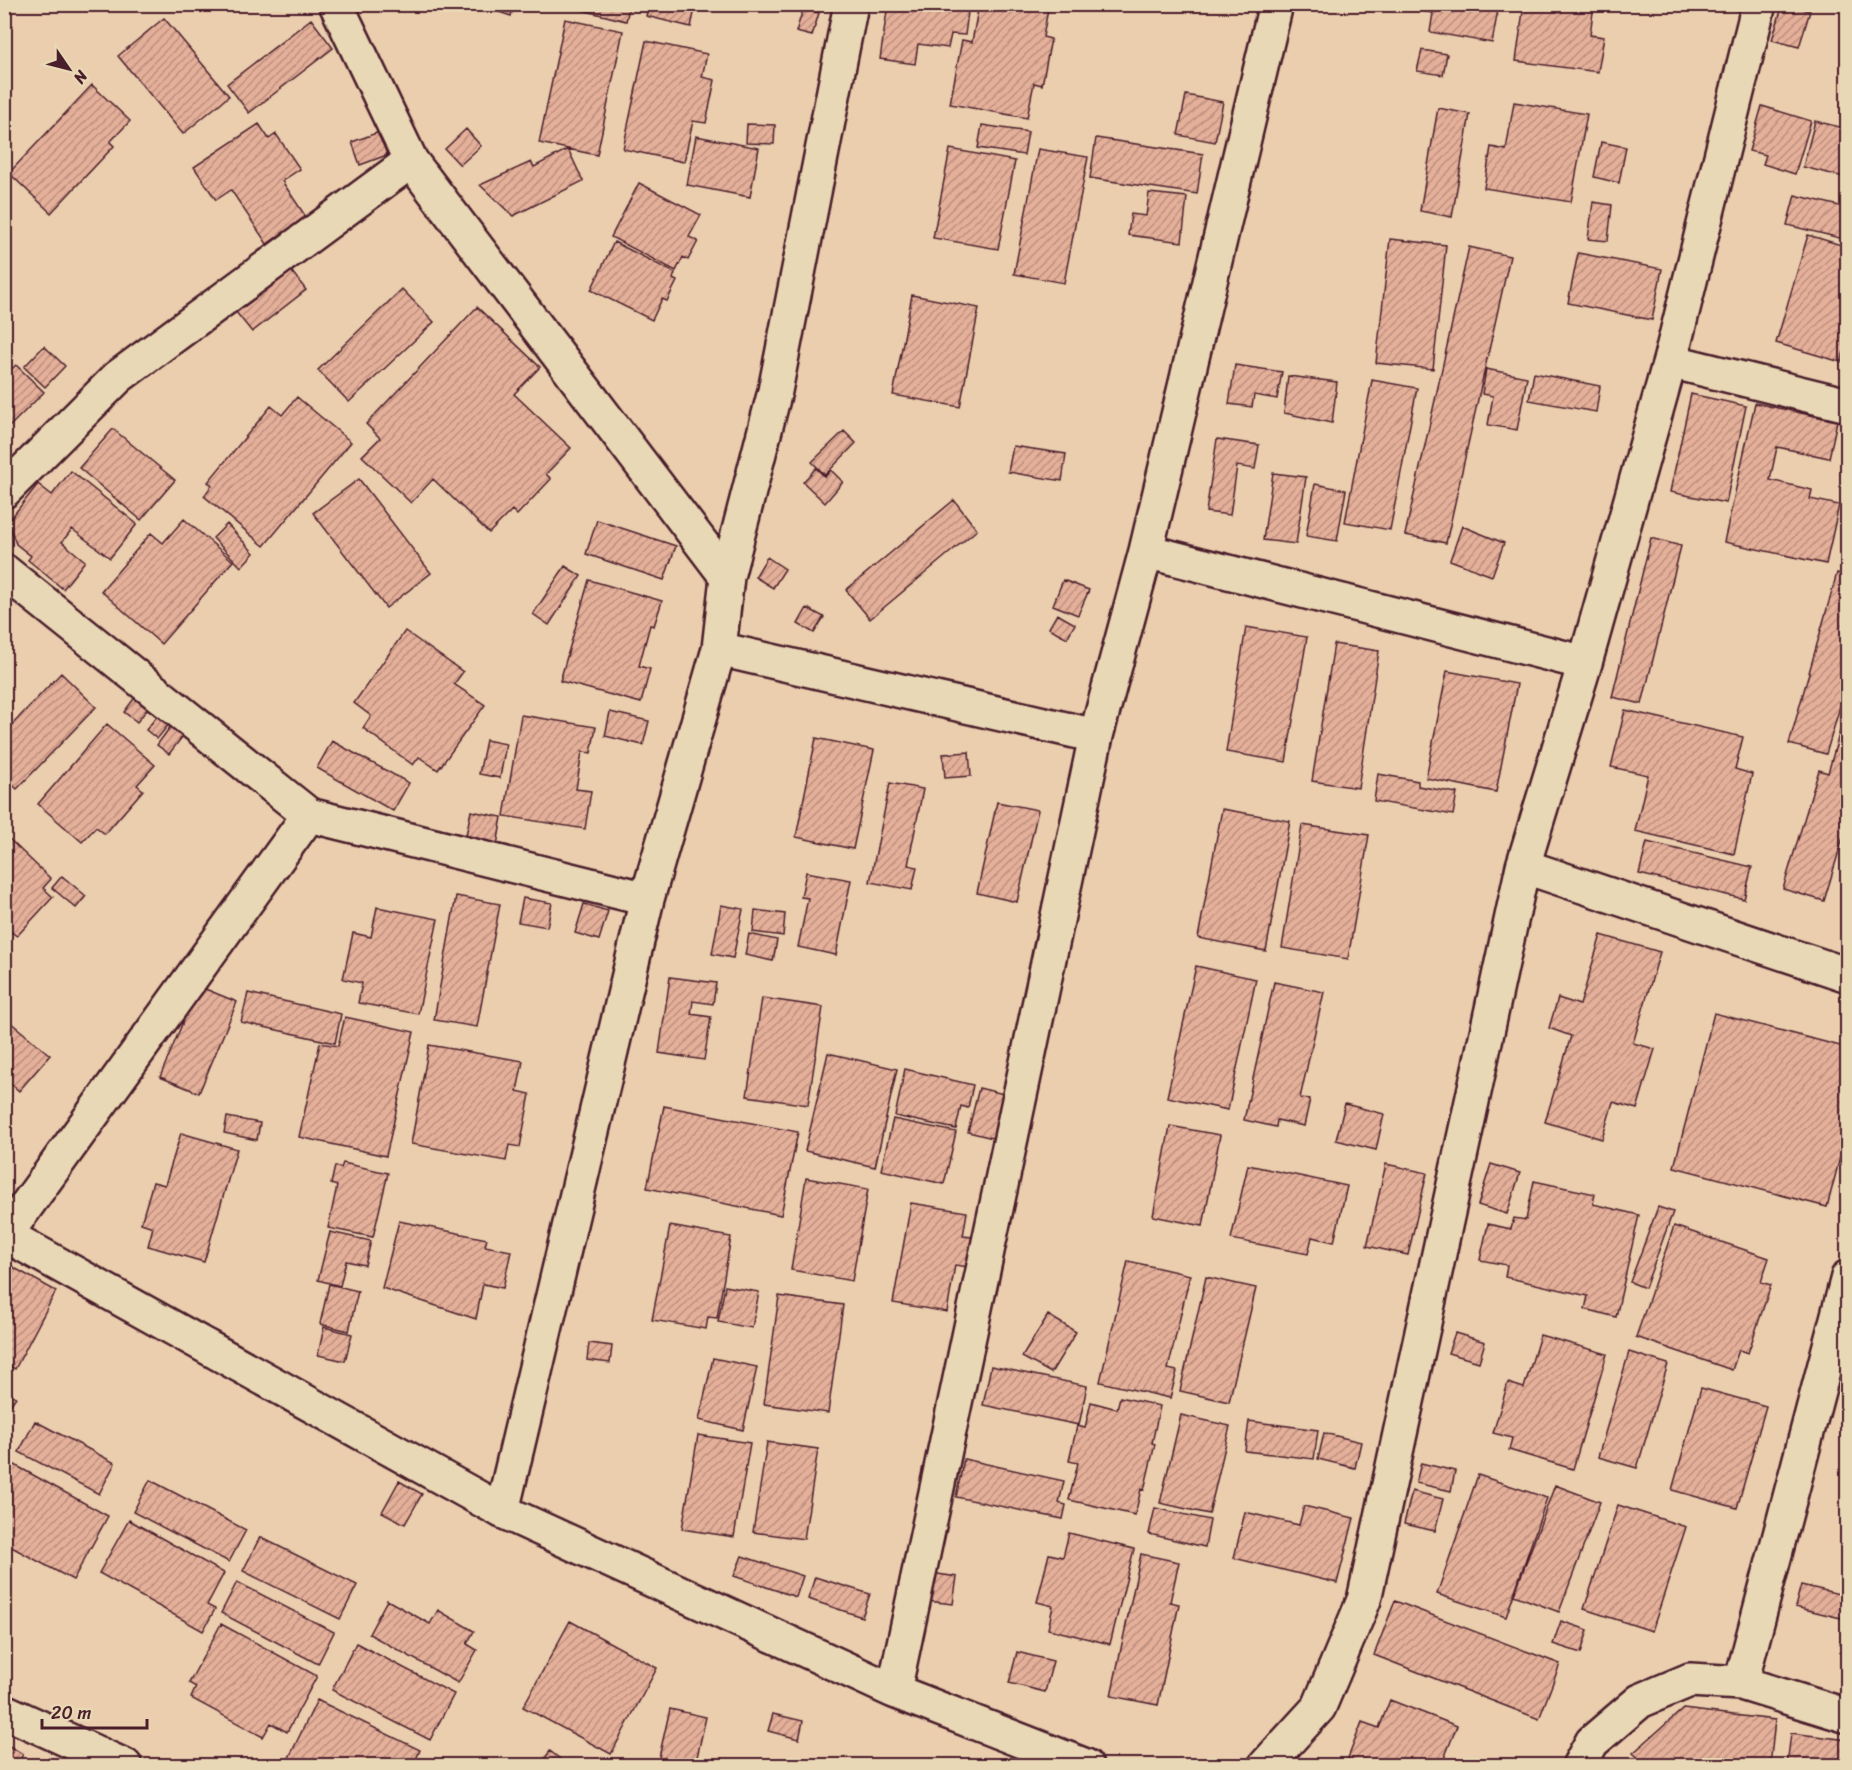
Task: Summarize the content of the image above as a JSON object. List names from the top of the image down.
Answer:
{
  "scale_bar": "20 m",
  "north": "bottom right"
}
